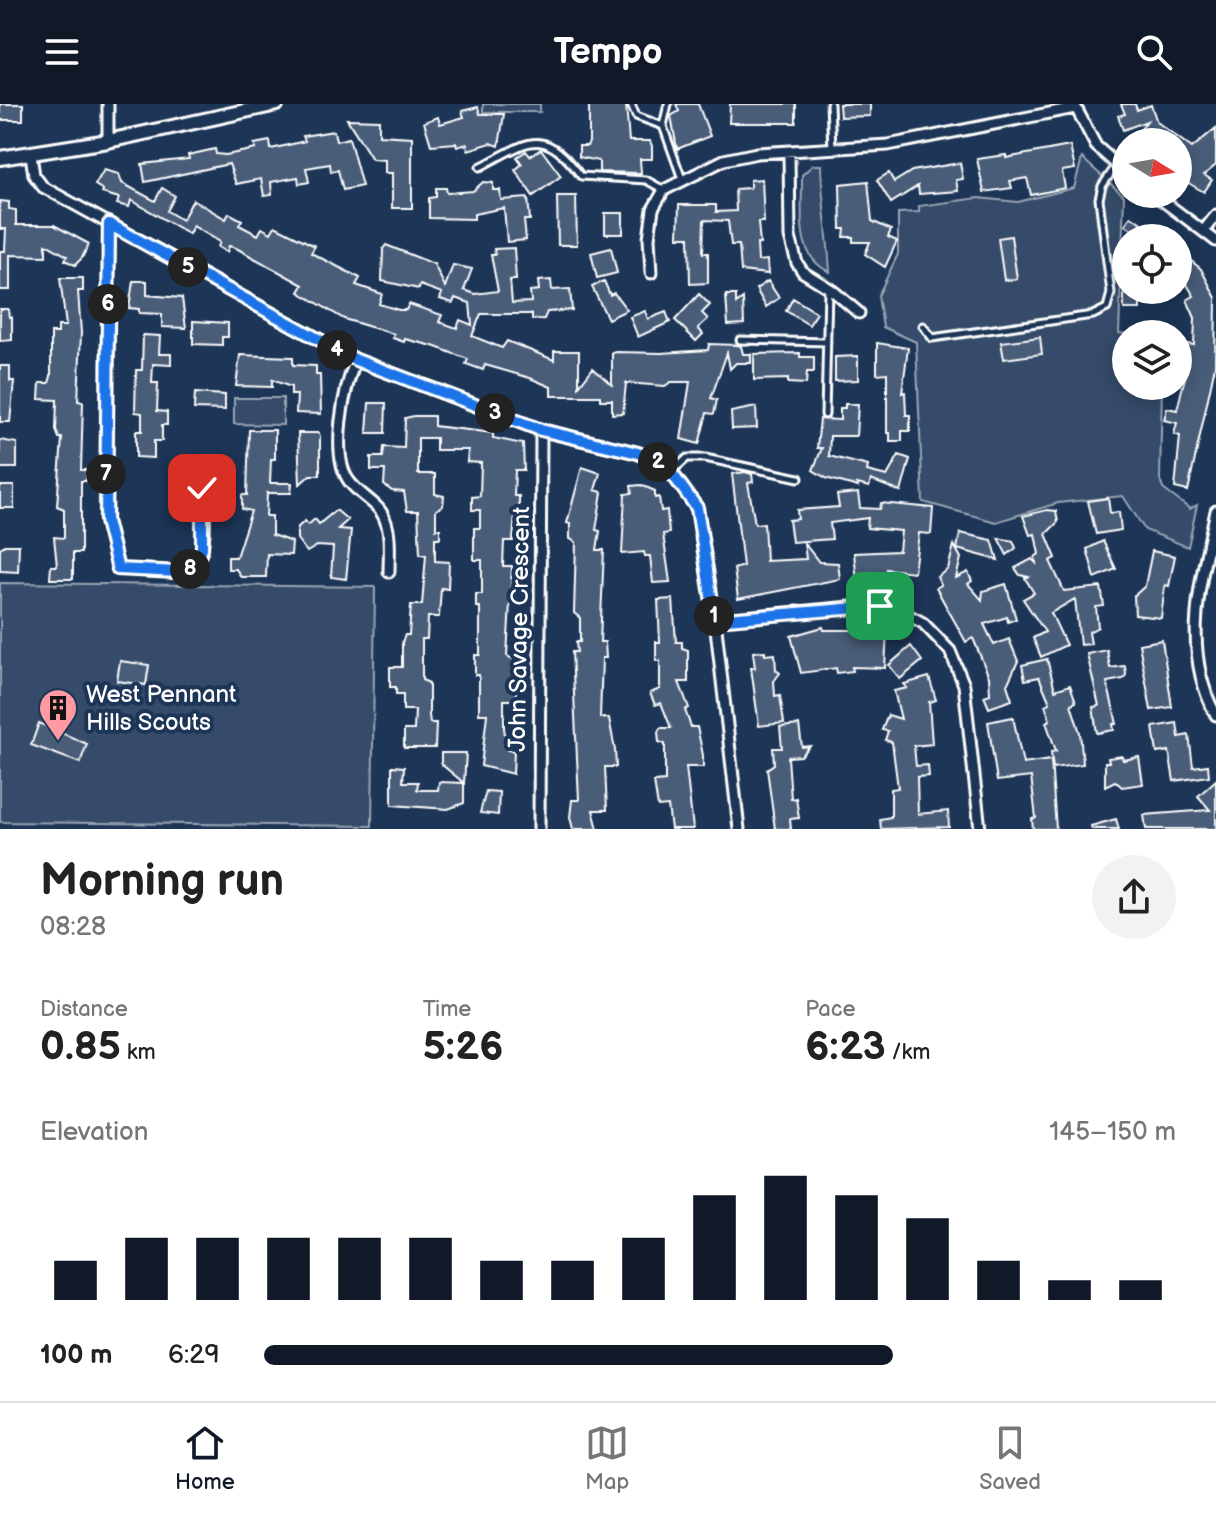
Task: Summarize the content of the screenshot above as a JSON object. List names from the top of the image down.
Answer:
{
  "streets": {
    "street": ["John Savage Crescent"]
  },
  "places": {
    "building": ["West Pennant Hills Scouts"]
  },
  "north": "right",
  "page": {
    "header": "Tempo",
    "pins": [
      "5",
      "6",
      "4",
      "3",
      "2",
      "7",
      "8",
      "1"
    ],
    "heading": ["Morning run", "08:28"],
    "stats": [
      ["Distance", "0.85 km"],
      ["Time", "5:26"],
      ["Pace", "6:23 /km"]
    ],
    "chart": ["Elevation", "145–150 m"],
    "list": [
      {
        "name": "100 m",
        "note": "6:29"
      }
    ],
    "tabs": ["Home", "Map", "Saved"]
  }
}
